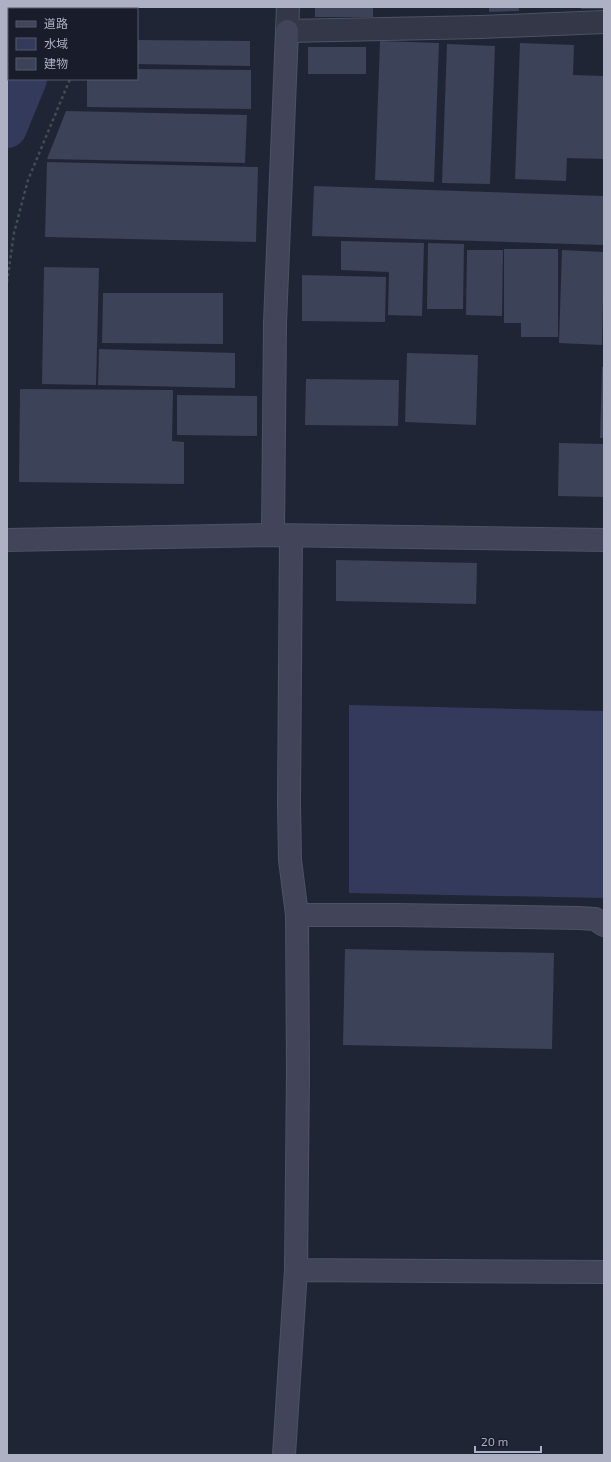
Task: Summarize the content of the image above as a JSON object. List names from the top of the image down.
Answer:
{
  "legend": ["道路", "水域", "建物"],
  "scale_bar": "20 m"
}
